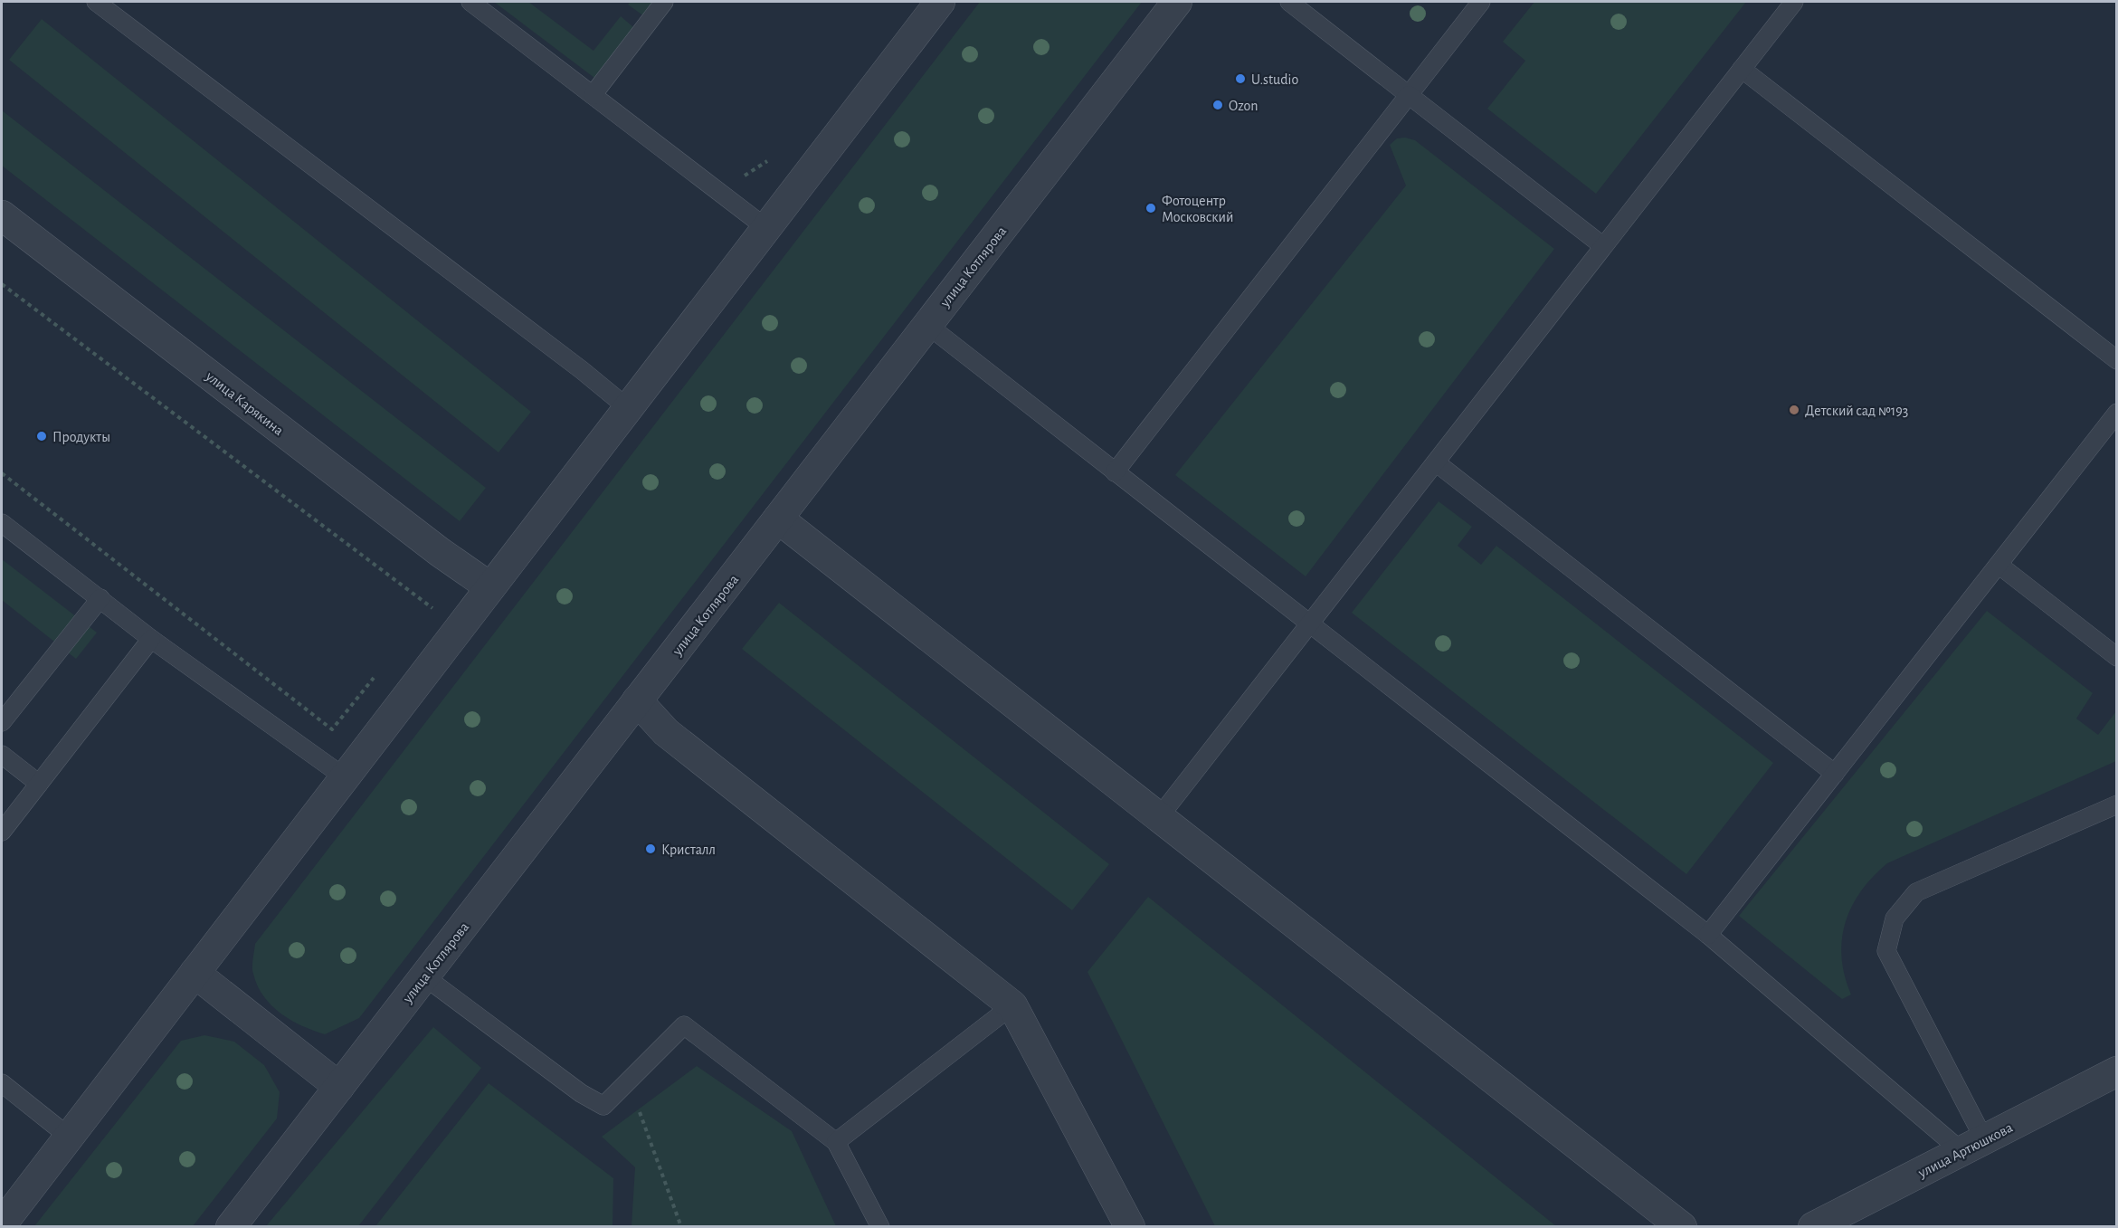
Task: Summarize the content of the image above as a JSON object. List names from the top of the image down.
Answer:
{
  "streets": {
    "street": ["улица Котлярова", "улица Карякина", "улица Артюшкова"]
  },
  "places": [
    "U.studio",
    "Ozon",
    "Фотоцентр Московский",
    "Детский сад №193",
    "Продукты",
    "Кристалл"
  ]
}
